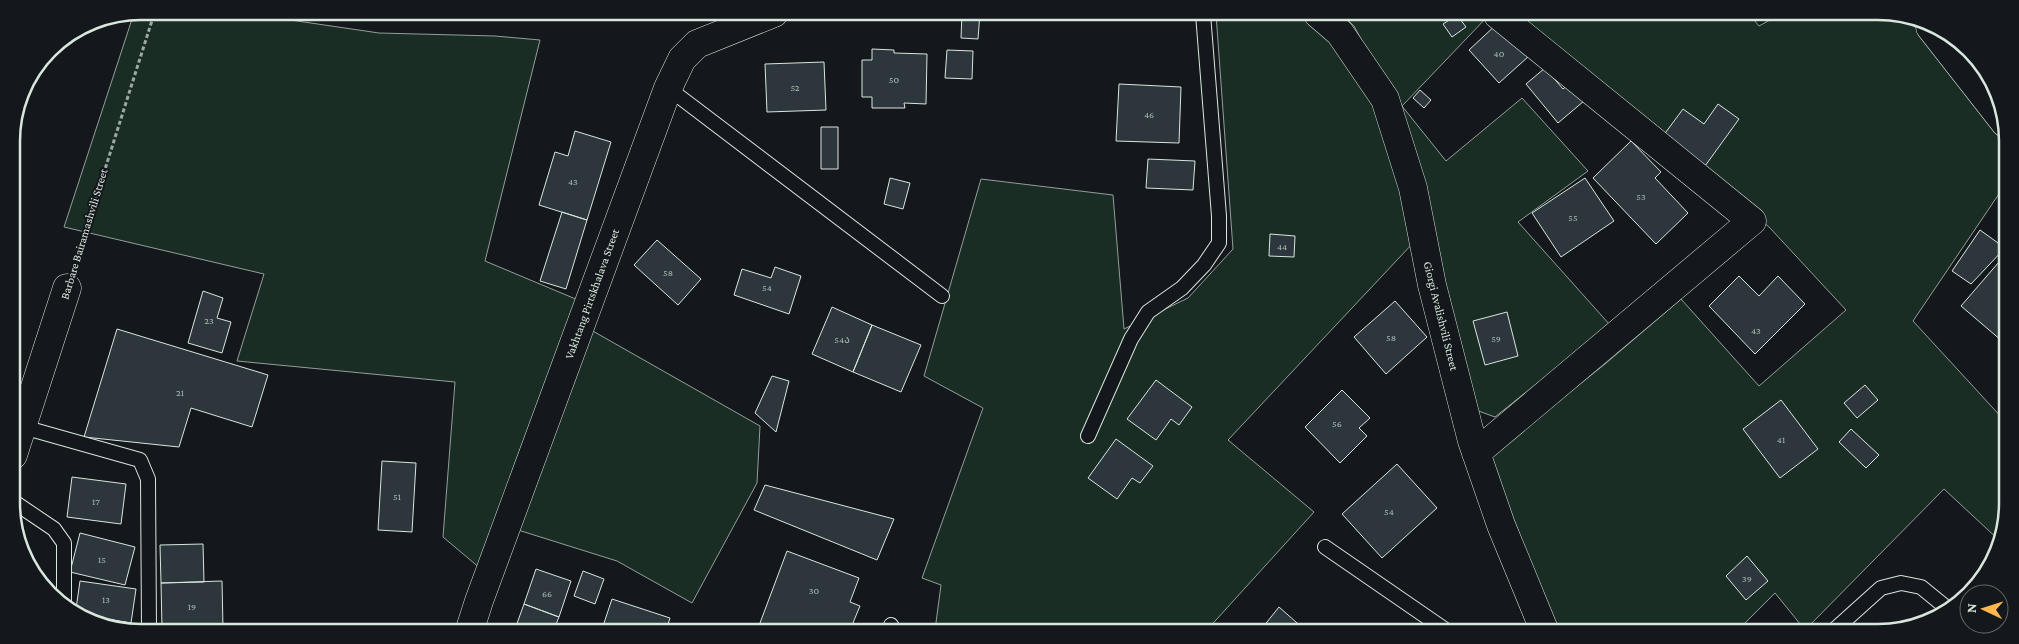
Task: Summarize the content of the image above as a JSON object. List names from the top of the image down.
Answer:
{
  "streets": {
    "street": ["Barbare Bairamashvili Street", "Vakhtang Pirtskhalava Street", "Giorgi Avalishvili Street"]
  },
  "house_numbers": [
    "40",
    "50",
    "52",
    "46",
    "43",
    "53",
    "55",
    "44",
    "58",
    "54",
    "23",
    "43",
    "58",
    "59",
    "54ა",
    "21",
    "56",
    "41",
    "51",
    "17",
    "54",
    "15",
    "39",
    "30",
    "66",
    "13",
    "19"
  ],
  "north": "left"
}
